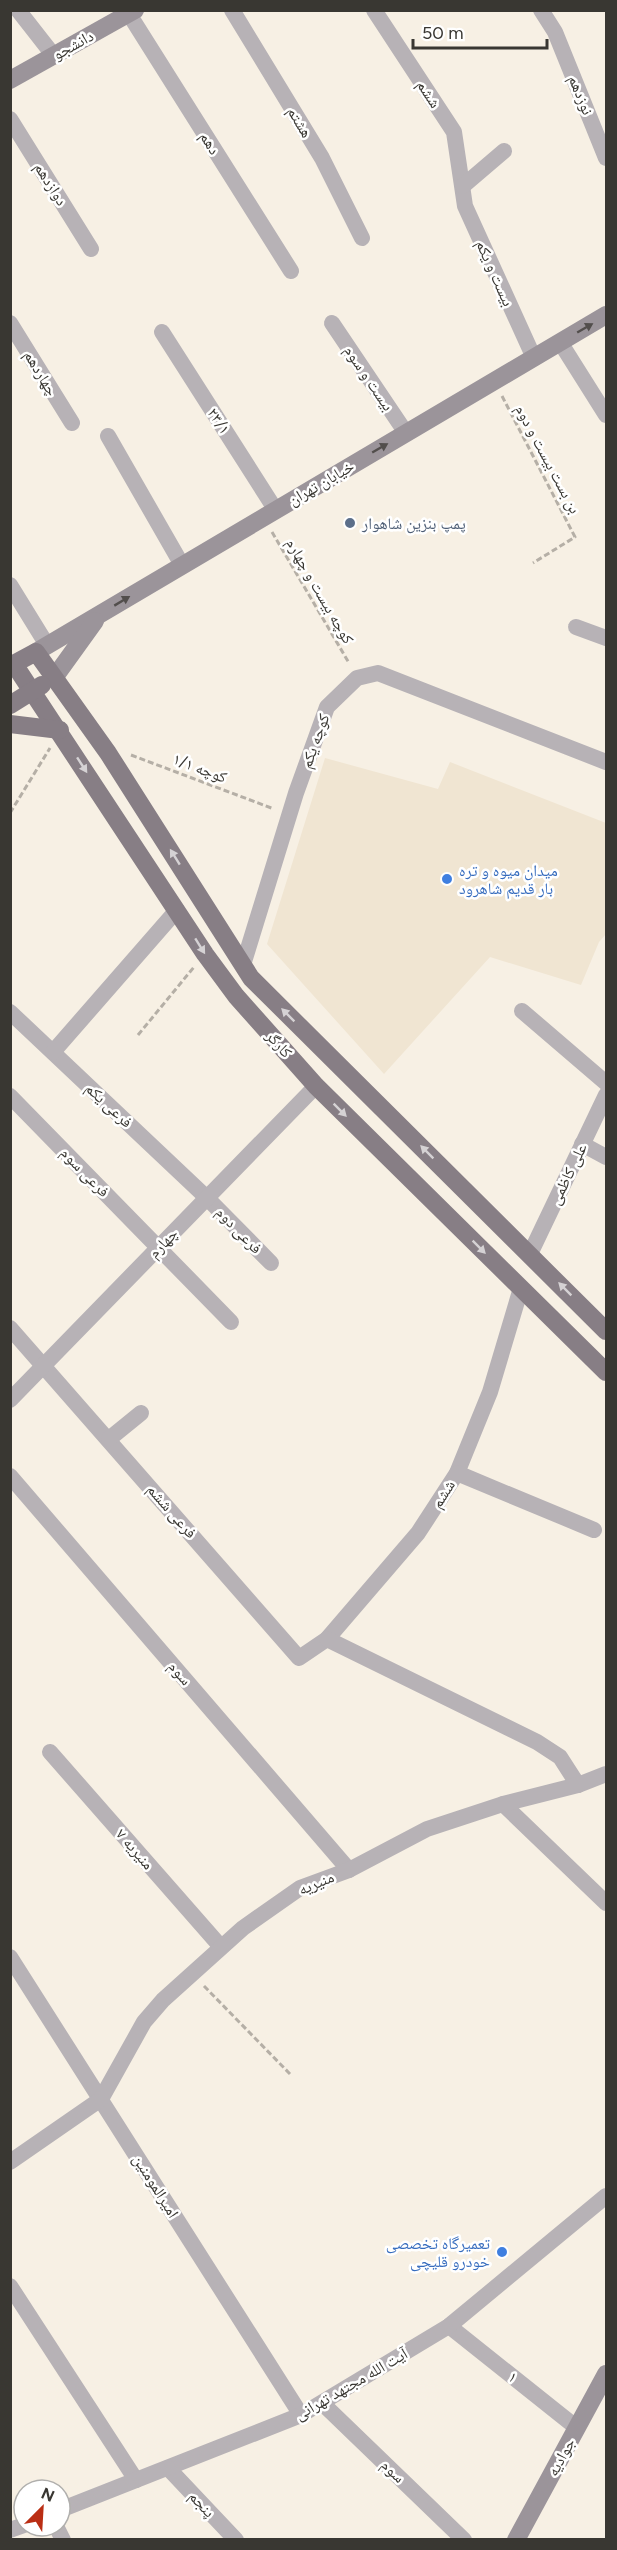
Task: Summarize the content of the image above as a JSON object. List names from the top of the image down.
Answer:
{
  "streets": {
    "main road": [
      "دانشجو",
      "خیابان تهران",
      "کارگر",
      "جوادیه"
    ],
    "street": [
      "ششم",
      "نوزدهم",
      "هشتم",
      "دهم",
      "دوازدهم",
      "بیست و یکم",
      "چهاردهم",
      "بیست و سوم",
      "۲۳/۱",
      "کوچه یکم",
      "فرعی یکم",
      "فرعی سوم",
      "علی کاظمی",
      "فرعی دوم",
      "چهارم",
      "فرعی ششم",
      "سوم",
      "منیریه ۷",
      "منیریه",
      "امیرالمومنین",
      "۱",
      "آیت الله مجتهد تهرانی",
      "پنجم"
    ],
    "path": ["بن بست بیست و دوم", "کوچه بیست و چهارم", "کوچه ۱/۱"]
  },
  "crossings": [
    ["دانشجو", "دهم"],
    ["ششم", "بیست و یکم"],
    ["ششم", "کارگر"],
    ["ششم", "فرعی ششم"],
    ["بیست و یکم", "خیابان تهران"],
    ["بیست و سوم", "خیابان تهران"],
    ["۲۳/۱", "خیابان تهران"],
    ["۲۳/۱", "کوچه بیست و چهارم"],
    ["بن بست بیست و دوم", "خیابان تهران"],
    ["خیابان تهران", "کوچه بیست و چهارم"],
    ["خیابان تهران", "کارگر"],
    ["کوچه بیست و چهارم", "کوچه یکم"],
    ["کوچه یکم", "کوچه ۱/۱"],
    ["کوچه یکم", "کارگر"],
    ["کوچه ۱/۱", "کارگر"],
    ["کارگر", "علی کاظمی"],
    ["کارگر", "چهارم"],
    ["فرعی یکم", "فرعی دوم"],
    ["فرعی یکم", "چهارم"],
    ["فرعی سوم", "چهارم"],
    ["فرعی دوم", "چهارم"],
    ["چهارم", "فرعی ششم"],
    ["سوم", "منیریه"],
    ["سوم", "آیت الله مجتهد تهرانی"],
    ["منیریه ۷", "منیریه"],
    ["منیریه", "امیرالمومنین"],
    ["امیرالمومنین", "آیت الله مجتهد تهرانی"],
    ["۱", "آیت الله مجتهد تهرانی"],
    ["۱", "جوادیه"],
    ["آیت الله مجتهد تهرانی", "پنجم"]
  ],
  "one_way": ["خیابان تهران"],
  "places": ["پمپ بنزین شاهوار", "میدان میوه و تره بار قدیم شاهرود", "تعمیرگاه تخصصی خودرو قلیچی"],
  "scale_bar": "50 m",
  "north": "top right"
}
